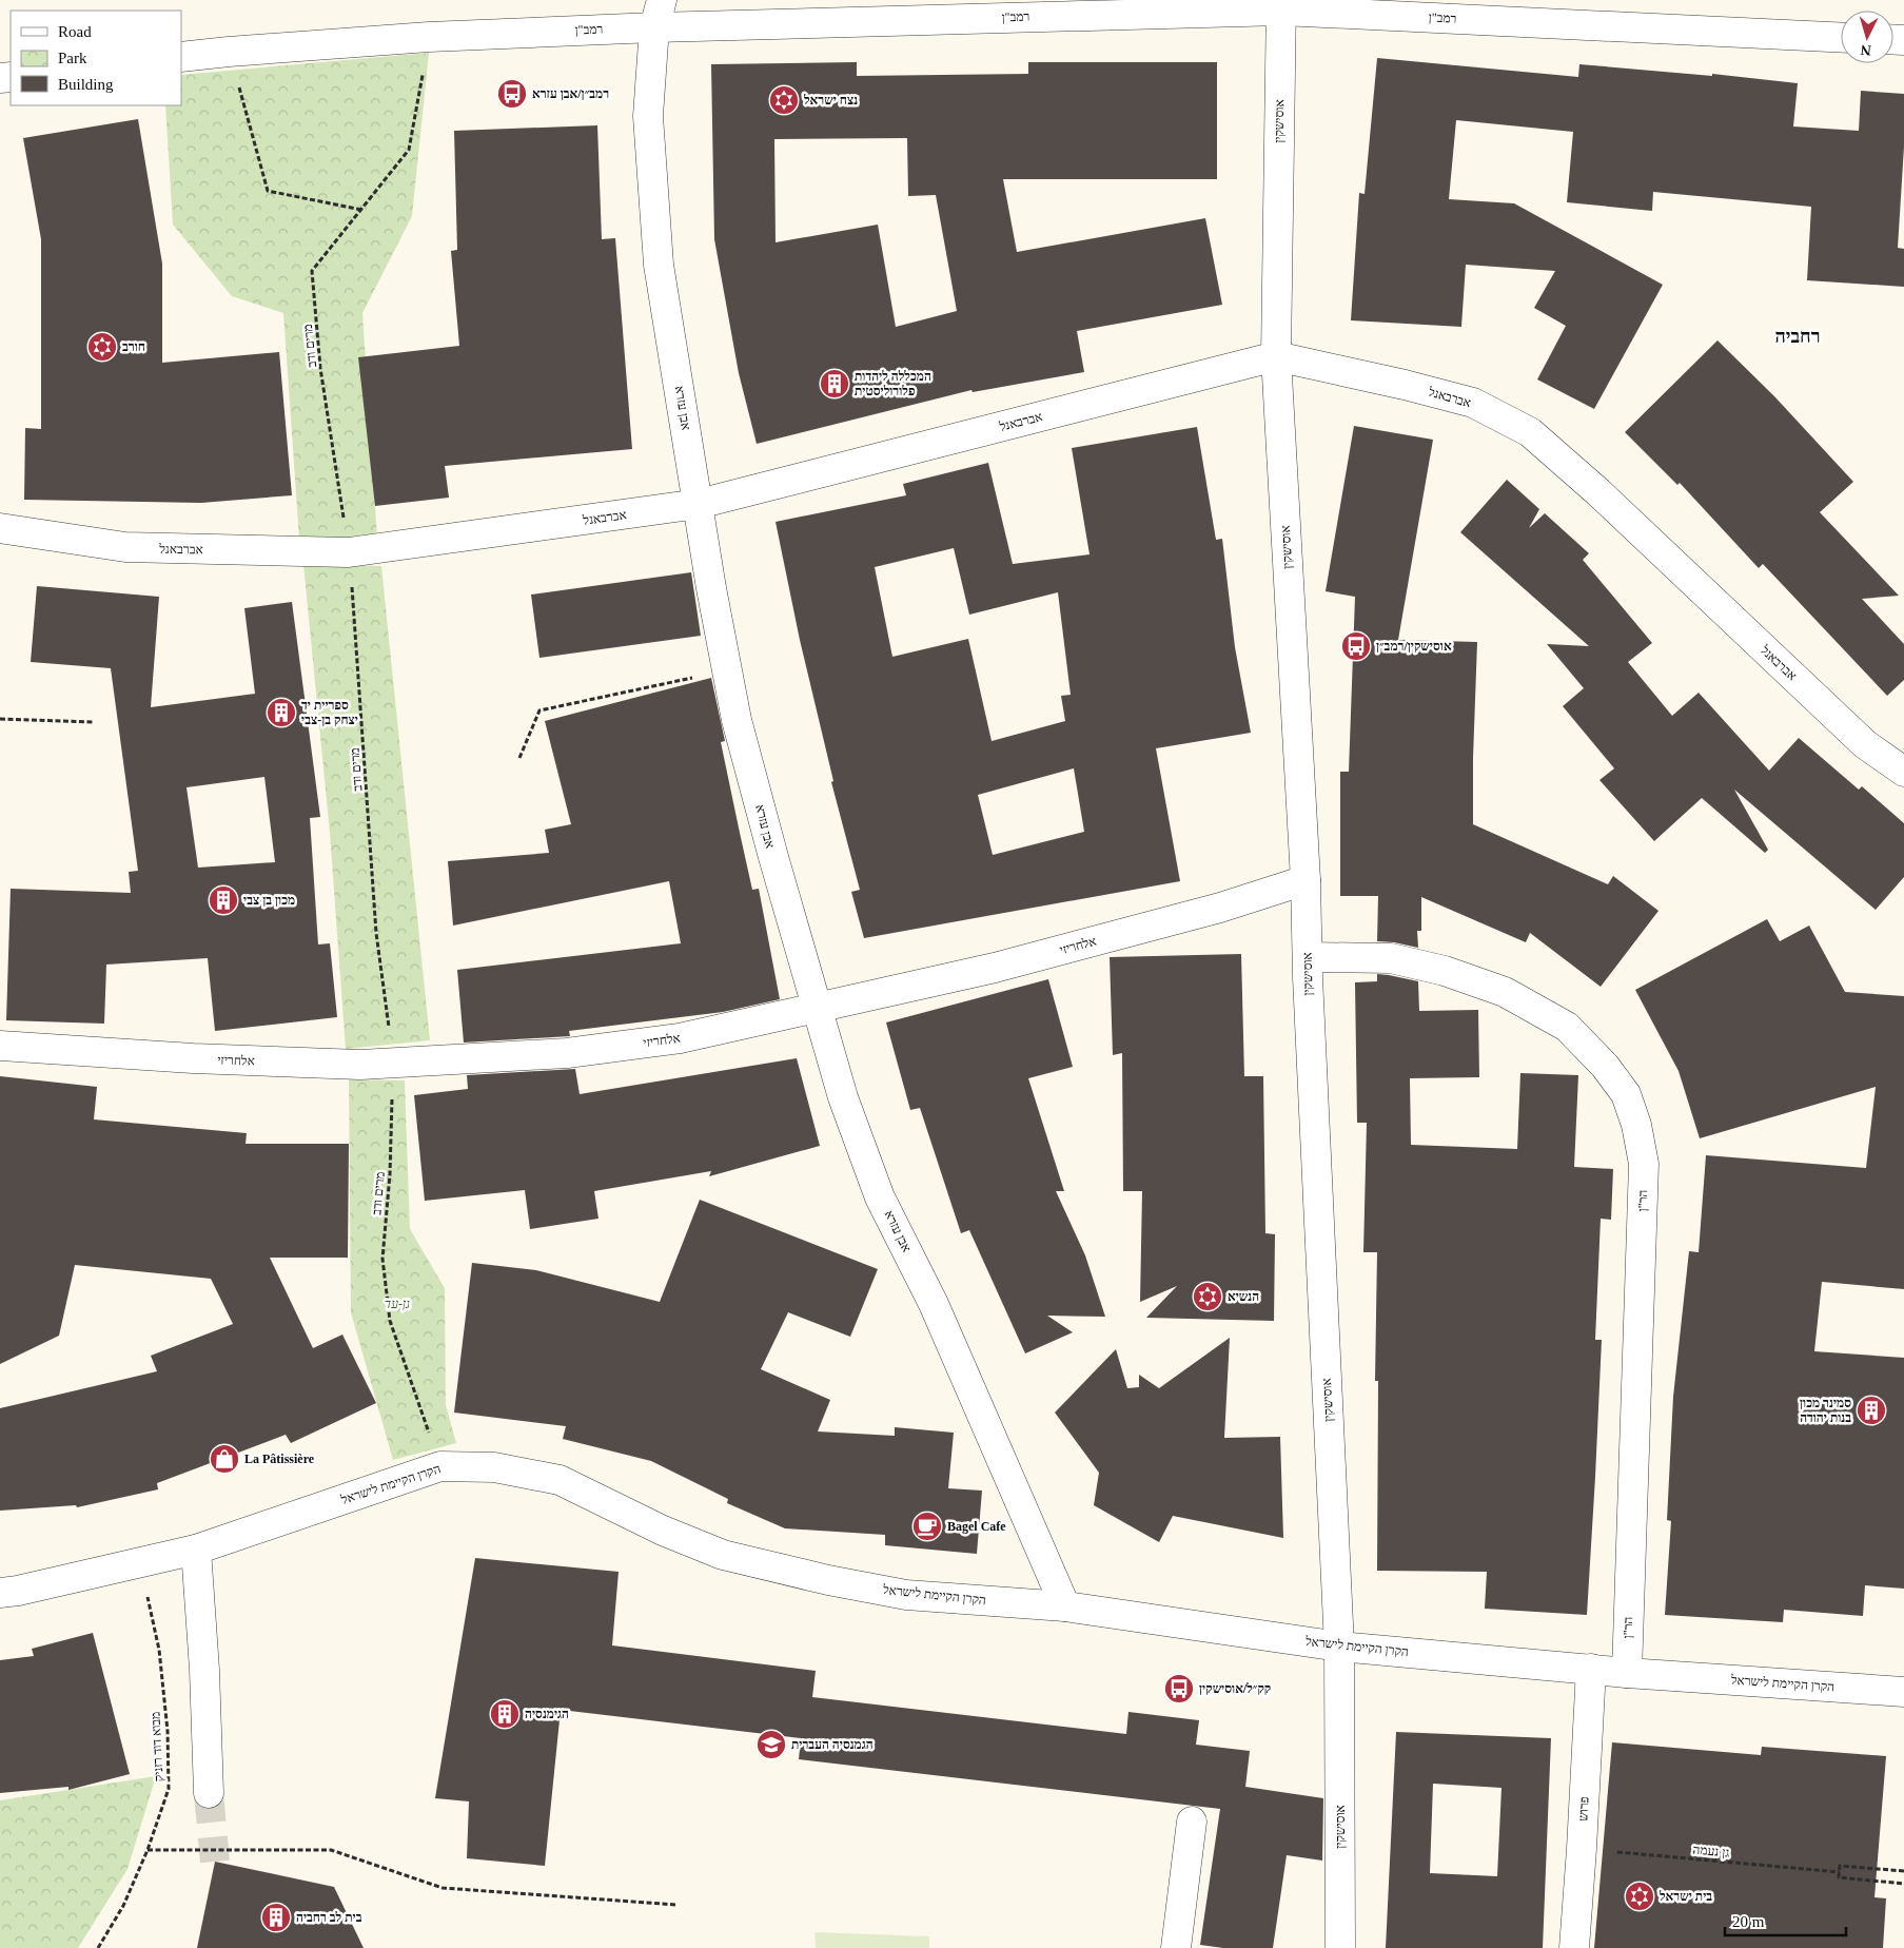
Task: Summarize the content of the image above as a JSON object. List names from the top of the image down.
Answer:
{
  "streets": {
    "street": [
      "רמב\"ן",
      "אוסישקין",
      "אברבאנל",
      "אבן עזרא",
      "אלחריזי",
      "הר\"ן",
      "הקרן הקיימת לישראל",
      "פרוש"
    ],
    "path": ["מרים ודב", "מבוא דוד רזניק", "גן נעמה"]
  },
  "crossings": [
    ["רמב\"ן", "אוסישקין"],
    ["רמב\"ן", "מרים ודב"],
    ["רמב\"ן", "אבן עזרא"],
    ["אוסישקין", "אברבאנל"],
    ["אוסישקין", "אלחריזי"],
    ["אוסישקין", "הר\"ן"],
    ["אוסישקין", "הקרן הקיימת לישראל"],
    ["מרים ודב", "אברבאנל"],
    ["מרים ודב", "אלחריזי"],
    ["מרים ודב", "הקרן הקיימת לישראל"],
    ["אברבאנל", "אבן עזרא"],
    ["אבן עזרא", "אלחריזי"],
    ["אבן עזרא", "הקרן הקיימת לישראל"],
    ["הר\"ן", "הקרן הקיימת לישראל"],
    ["הקרן הקיימת לישראל", "מבוא דוד רזניק"],
    ["הקרן הקיימת לישראל", "פרוש"],
    ["פרוש", "גן נעמה"]
  ],
  "districts": ["רחביה"],
  "parks": ["גן-עד"],
  "places": {
    "bus stop": ["רמב״ן/אבן עזרא", "אוסישקין/רמב״ן", "קק״ל/אוסישקין"],
    "synagogue": [
      "נצח ישראל",
      "חורב",
      "הנשיא",
      "בית ישראל"
    ],
    "building": [
      "המכללה ליהדות פלורוליסטית",
      "ספריית יד יצחק בן-צבי",
      "מכון בן צבי",
      "סמינר מכון בנות יהודה",
      "הגימנסיה",
      "בית לב רחביה"
    ],
    "shop": ["La Pâtissière"],
    "cafe": ["Bagel Cafe"],
    "school or university": ["הגמנסיה העברית"]
  },
  "legend": ["Road", "Park", "Building"],
  "scale_bar": "20 m",
  "north": "bottom"
}
